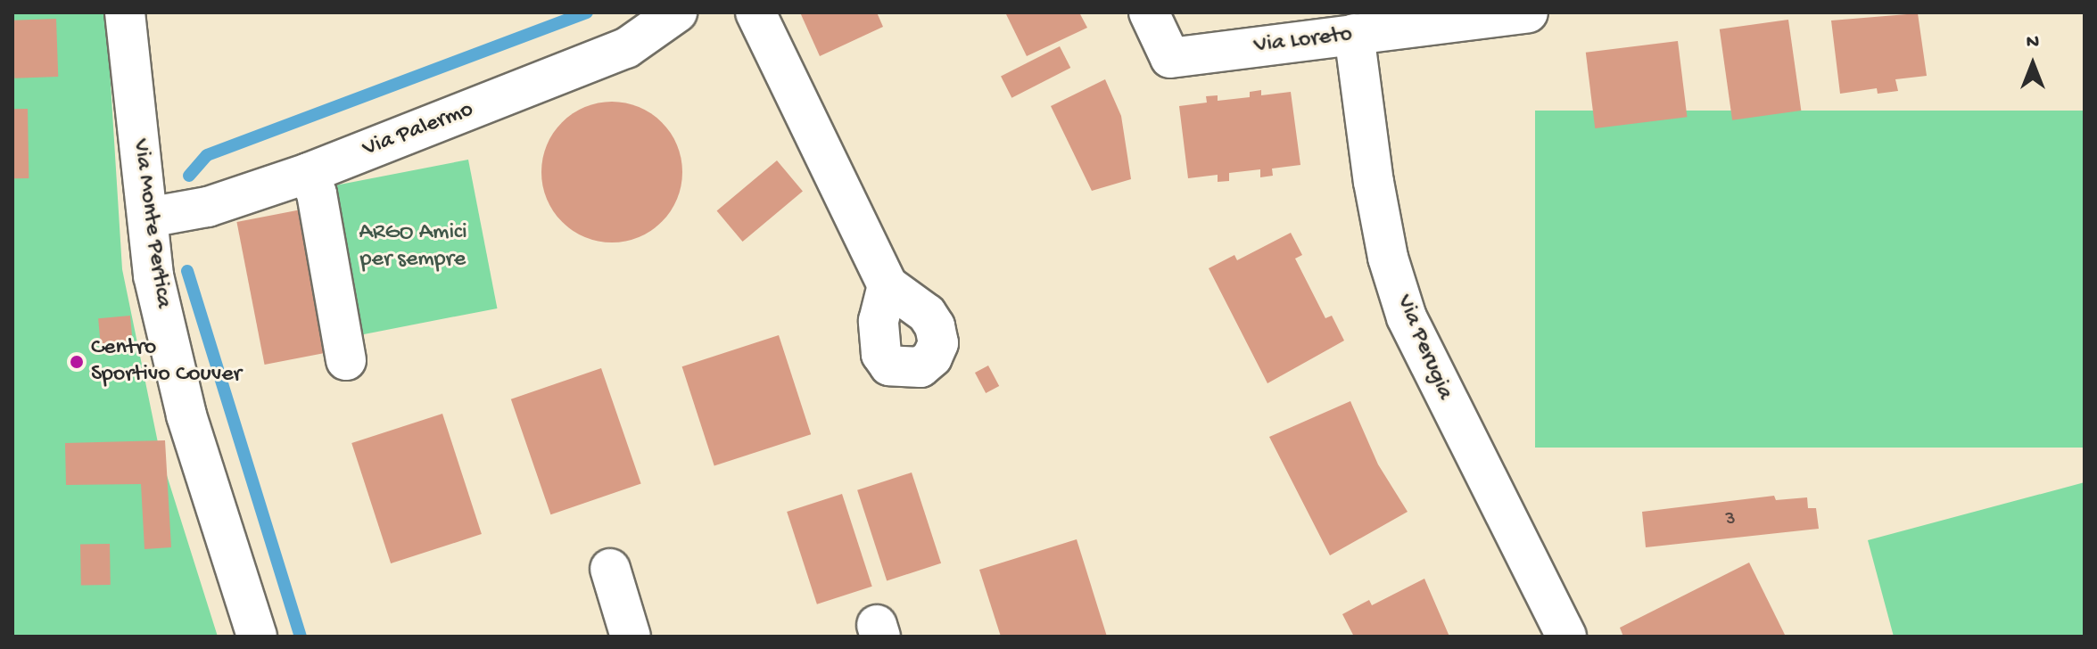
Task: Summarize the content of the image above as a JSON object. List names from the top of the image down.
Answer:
{
  "streets": {
    "street": [
      "Via Loreto",
      "Via Palermo",
      "Via Monte Pertica",
      "Via Perugia"
    ]
  },
  "crossings": [
    ["Via Loreto", "Via Perugia"],
    ["Via Palermo", "Via Monte Pertica"]
  ],
  "parks": ["ARGO Amici per sempre"],
  "places": ["Centro Sportivo Couver"],
  "house_numbers": ["3"],
  "north": "top"
}
